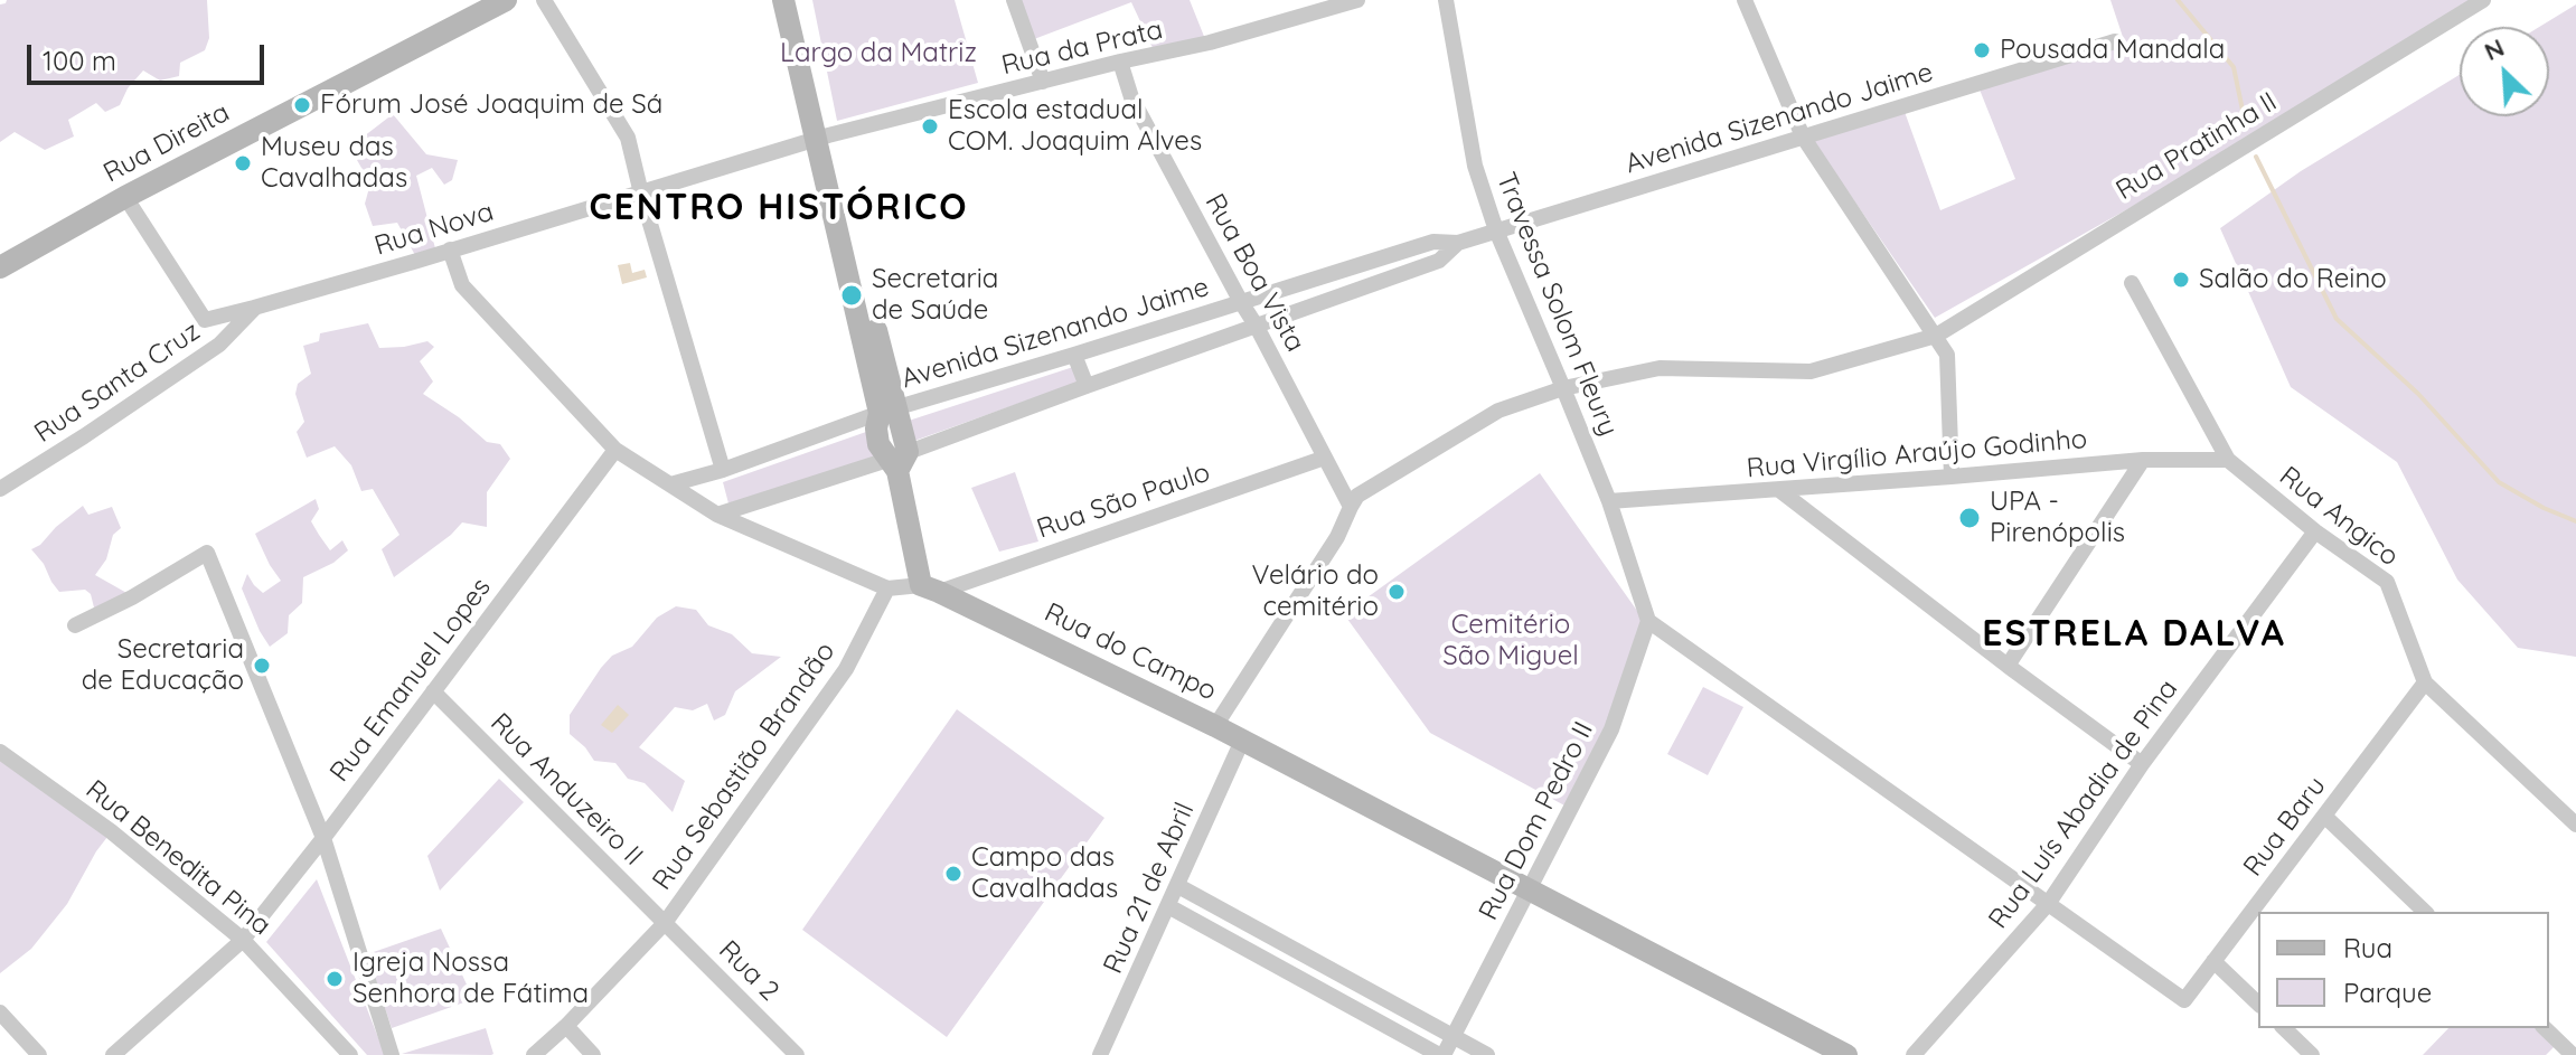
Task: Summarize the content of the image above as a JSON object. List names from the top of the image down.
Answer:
{
  "streets": {
    "street": [
      "Rua da Prata",
      "Avenida Sizenando Jaime",
      "Rua Direita",
      "Rua Pratinha II",
      "Rua Nova",
      "Rua Boa Vista",
      "Travessa Solom Fleury",
      "Rua Santa Cruz",
      "Rua Virgílio Araújo Godinho",
      "Rua São Paulo",
      "Rua Angico",
      "Rua do Campo",
      "Rua Emanuel Lopes",
      "Rua Sebastião Brandão",
      "Rua Anduzeiro II",
      "Rua Luís Abadia de Pina",
      "Rua Dom Pedro II",
      "Rua Baru",
      "Rua Benedita Pina",
      "Rua 21 de Abril",
      "Rua 2"
    ]
  },
  "crossings": [
    ["Rua da Prata", "Rua Nova"],
    ["Rua da Prata", "Rua Boa Vista"],
    ["Avenida Sizenando Jaime", "Rua Boa Vista"],
    ["Avenida Sizenando Jaime", "Travessa Solom Fleury"],
    ["Rua Pratinha II", "Rua Boa Vista"],
    ["Rua Pratinha II", "Travessa Solom Fleury"],
    ["Rua Nova", "Rua Santa Cruz"],
    ["Rua Boa Vista", "Rua São Paulo"],
    ["Travessa Solom Fleury", "Rua Virgílio Araújo Godinho"],
    ["Travessa Solom Fleury", "Rua Dom Pedro II"],
    ["Rua Virgílio Araújo Godinho", "Rua Angico"],
    ["Rua São Paulo", "Rua do Campo"],
    ["Rua Angico", "Rua Luís Abadia de Pina"],
    ["Rua Angico", "Rua Baru"],
    ["Rua do Campo", "Rua Dom Pedro II"],
    ["Rua do Campo", "Rua 21 de Abril"],
    ["Rua Emanuel Lopes", "Rua Anduzeiro II"],
    ["Rua Emanuel Lopes", "Rua Benedita Pina"],
    ["Rua Sebastião Brandão", "Rua Anduzeiro II"],
    ["Rua Sebastião Brandão", "Rua 2"],
    ["Rua Anduzeiro II", "Rua 2"],
    ["Rua Luís Abadia de Pina", "Rua Baru"]
  ],
  "districts": ["CENTRO HISTÓRICO", "ESTRELA DALVA"],
  "parks": ["Largo da Matriz", "Cemitério São Miguel"],
  "places": [
    "Pousada Mandala",
    "Fórum José Joaquim de Sá",
    "Escola estadual COM. Joaquim Alves",
    "Museu das Cavalhadas",
    "Salão do Reino",
    "Secretaria de Saúde",
    "UPA - Pirenópolis",
    "Velário do cemitério",
    "Secretaria de Educação",
    "Campo das Cavalhadas",
    "Igreja Nossa Senhora de Fátima"
  ],
  "legend": ["Rua", "Parque"],
  "scale_bar": "100 m",
  "north": "top left"
}
